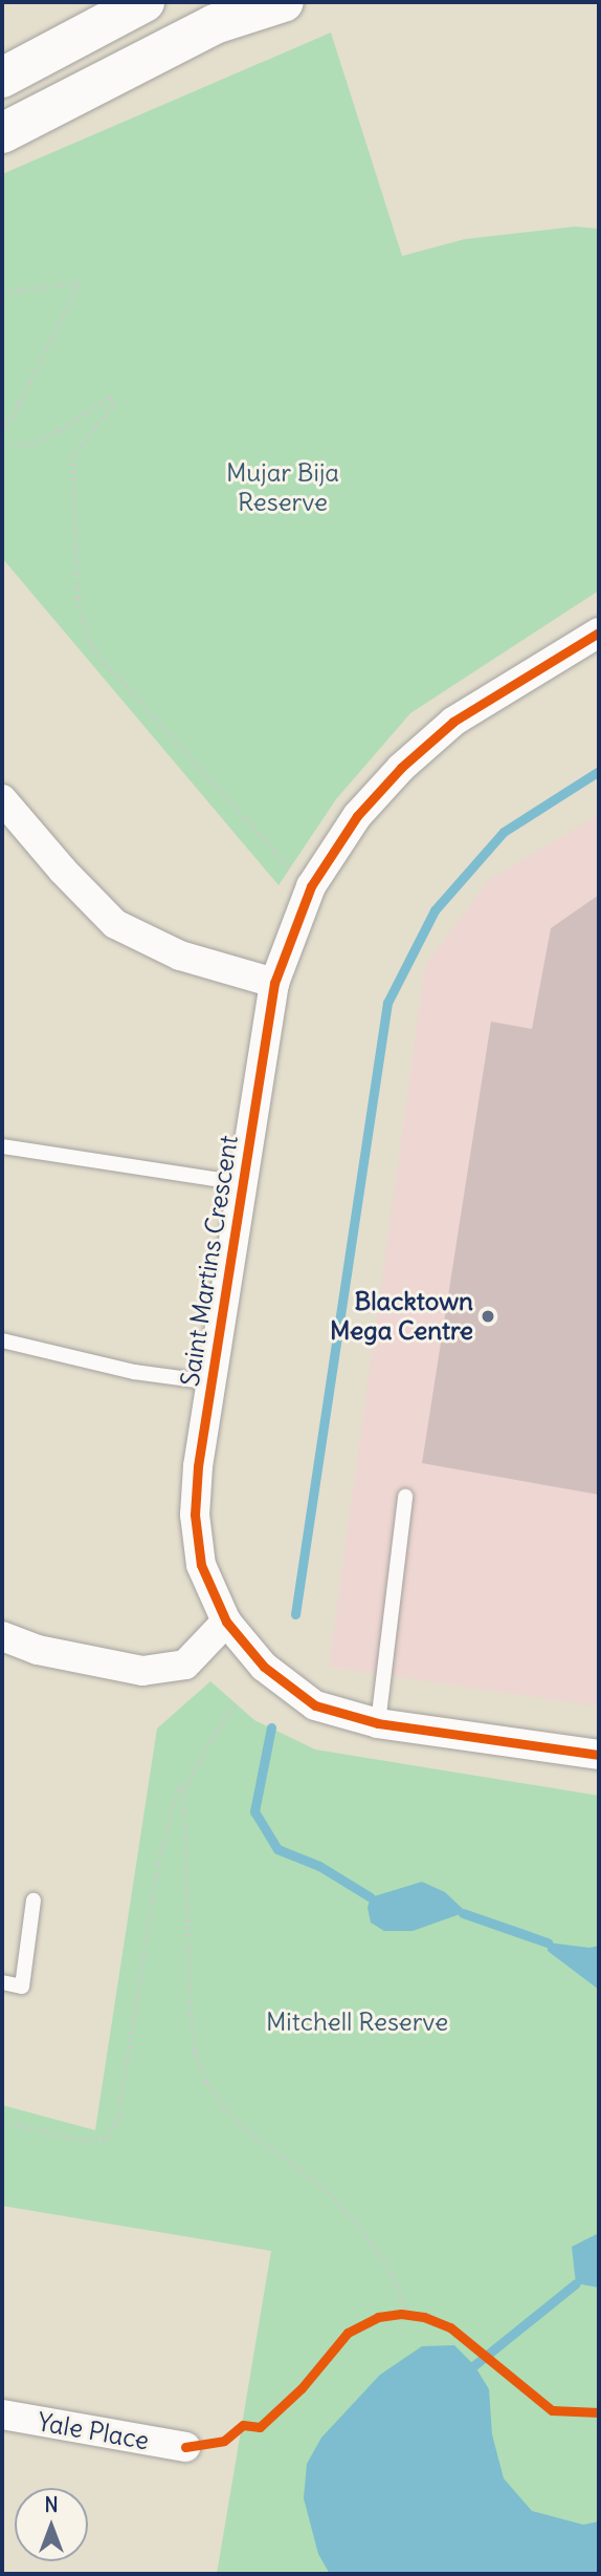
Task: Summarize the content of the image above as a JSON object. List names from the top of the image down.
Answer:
{
  "streets": {
    "street": ["Saint Martins Crescent", "Yale Place"]
  },
  "parks": ["Mujar Bija Reserve", "Mitchell Reserve"],
  "places": ["Blacktown Mega Centre"],
  "north": "top"
}
